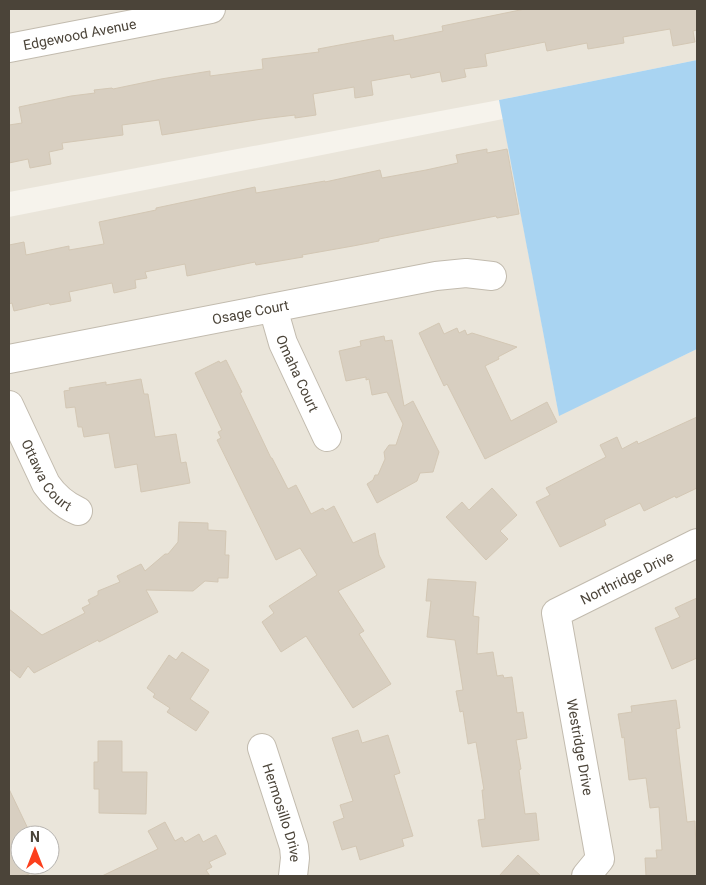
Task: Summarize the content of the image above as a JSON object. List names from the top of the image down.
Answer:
{
  "streets": {
    "street": [
      "Edgewood Avenue",
      "Osage Court",
      "Omaha Court",
      "Ottawa Court",
      "Northridge Drive",
      "Westridge Drive",
      "Hermosillo Drive"
    ]
  },
  "crossings": [
    ["Osage Court", "Omaha Court"],
    ["Northridge Drive", "Westridge Drive"]
  ],
  "north": "top"
}
